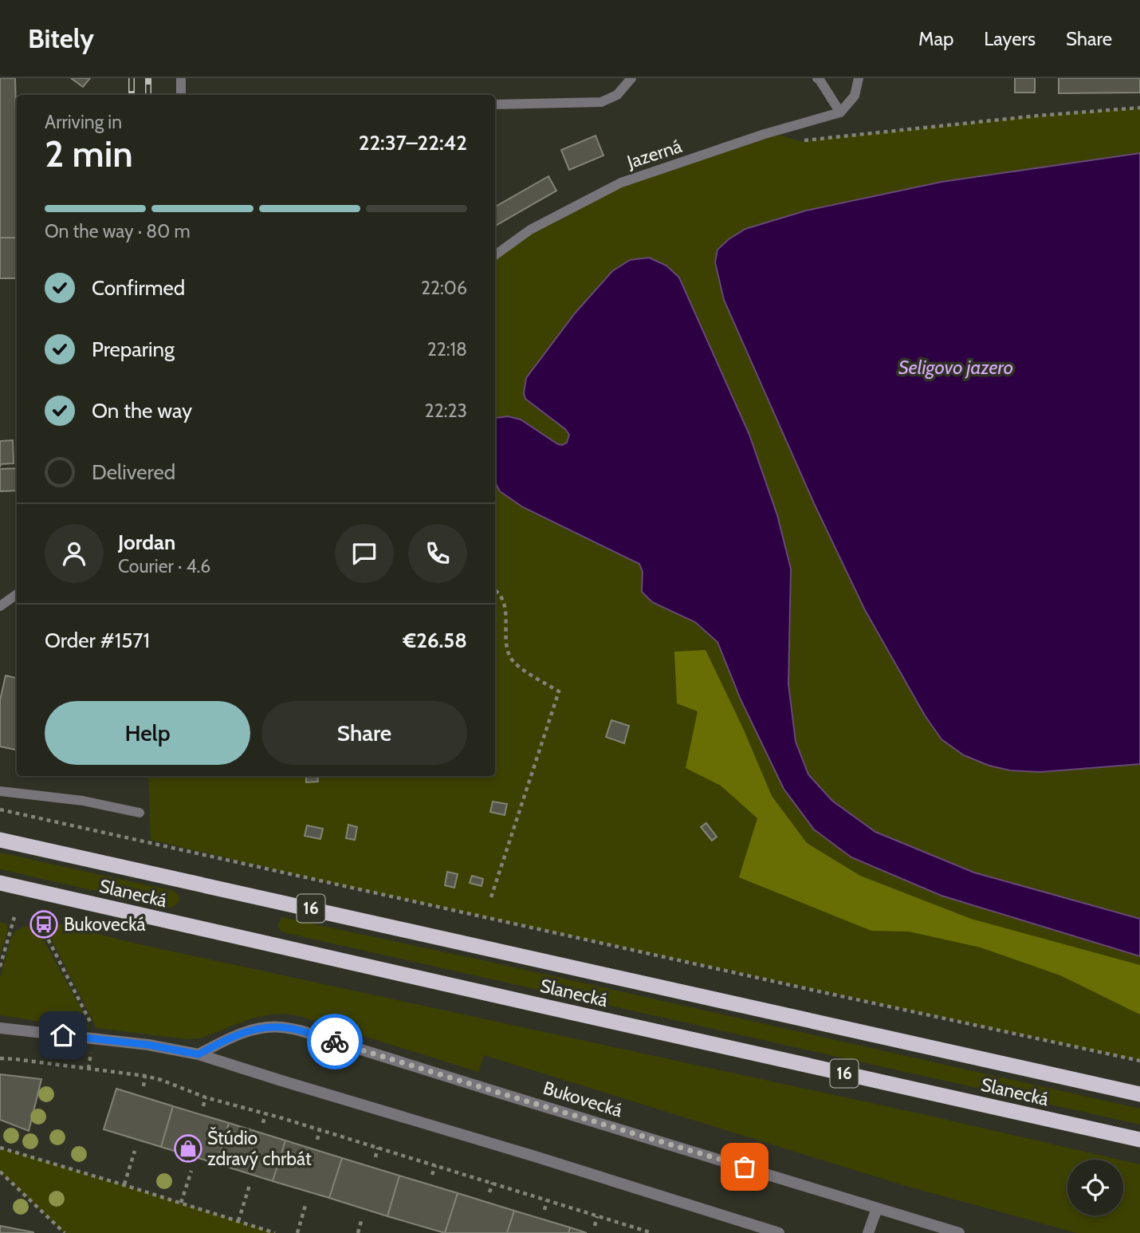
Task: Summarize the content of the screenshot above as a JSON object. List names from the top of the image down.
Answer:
{
  "streets": {
    "highway": ["Slanecká", "16"],
    "street": ["Bukovecká"],
    "lane": ["Jazerná"]
  },
  "water": ["Seligovo jazero"],
  "places": {
    "bus stop": ["Bukovecká"],
    "shop": ["Štúdio zdravý chrbát"]
  },
  "page": {
    "header": "Bitely",
    "nav": ["Map", "Layers", "Share"],
    "heading": ["2 min", "Arriving in", "22:37–22:42"],
    "panel": [
      "Jordan",
      "Courier · 4.6",
      "Order #1571",
      "€26.58"
    ],
    "bar": "On the way · 80 m",
    "list": [
      ["Confirmed", "22:06"],
      ["Preparing", "22:18"],
      ["On the way", "22:23"],
      "Delivered"
    ],
    "buttons": ["Help", "Share"]
  }
}
